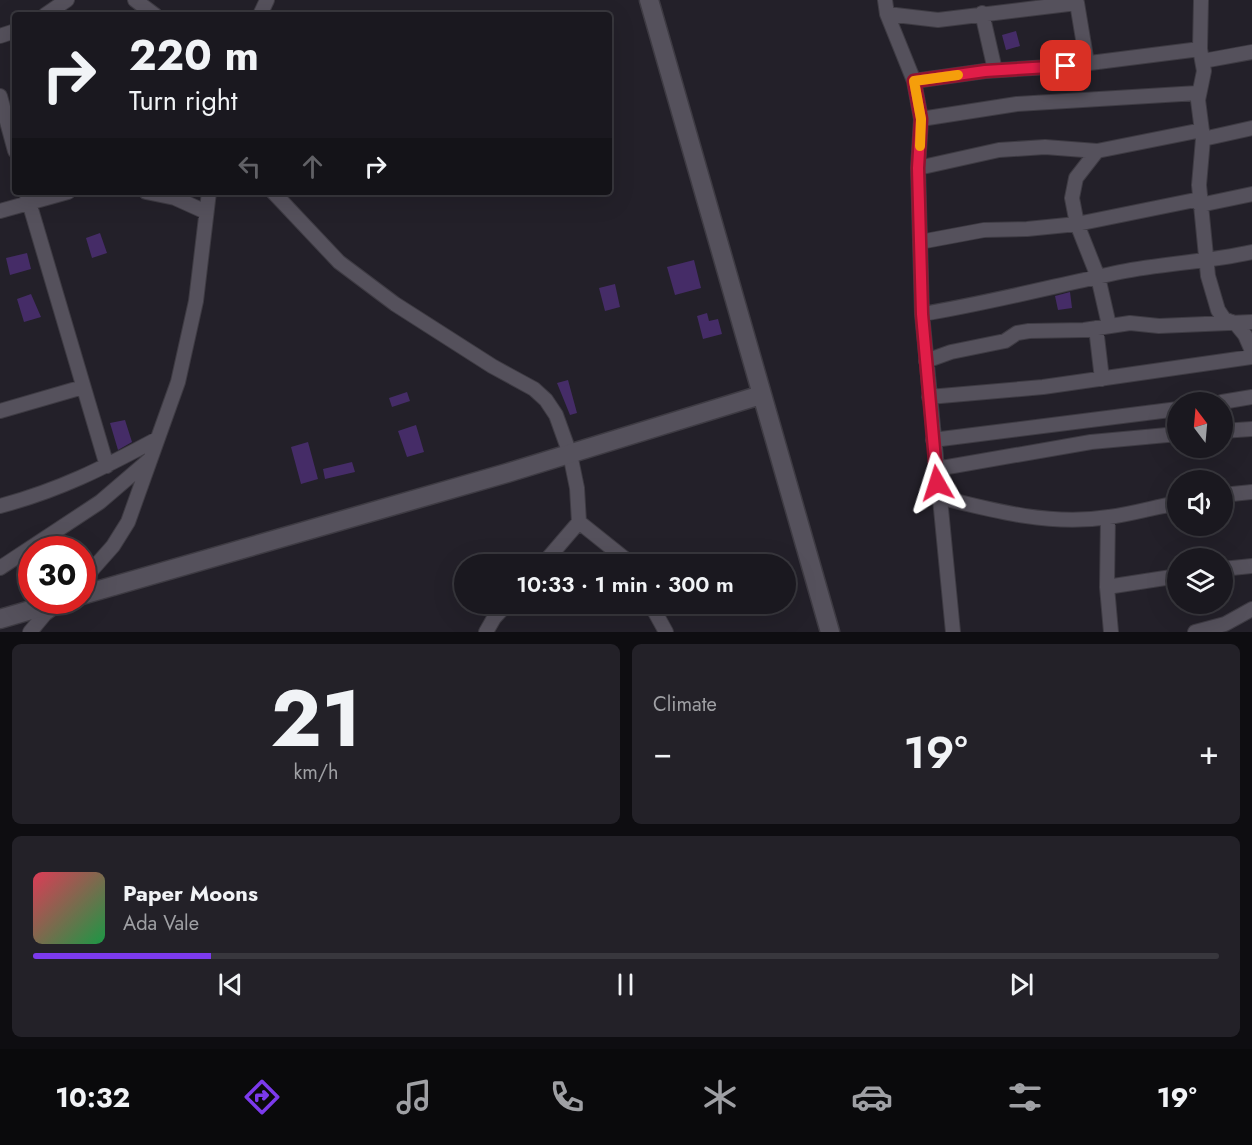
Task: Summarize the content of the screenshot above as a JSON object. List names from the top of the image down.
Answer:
{
  "north": "top",
  "page": {
    "turn": ["220 m", "Turn right"],
    "limit": "30",
    "trip": "10:33 · 1 min · 300 m",
    "tile": [
      ["21", "km/h"],
      "Climate"
    ],
    "heat": ["−", "19°", "+"],
    "song": ["Paper Moons", "Ada Vale"],
    "tabs": ["10:32", "19°"]
  }
}
